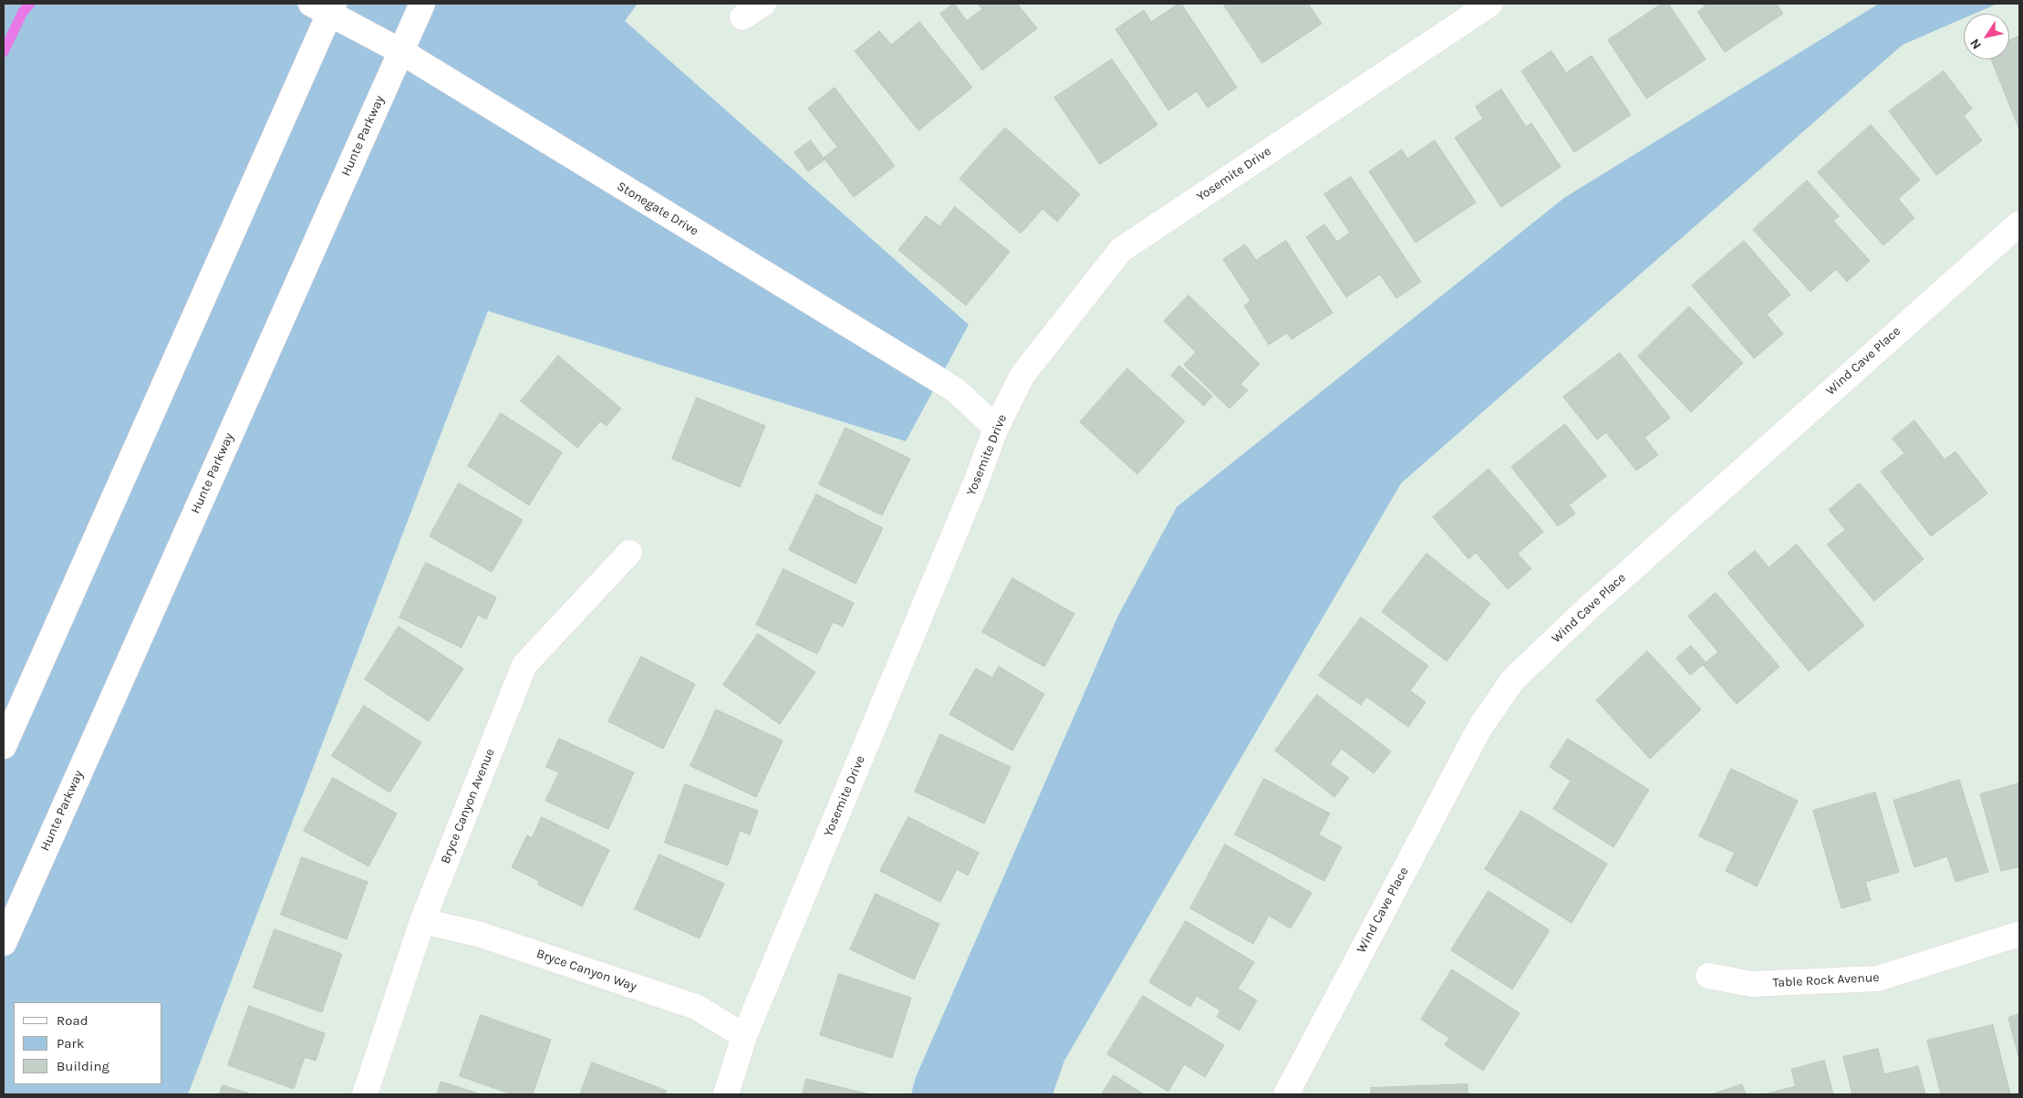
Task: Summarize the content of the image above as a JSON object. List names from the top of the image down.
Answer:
{
  "streets": {
    "street": [
      "Hunte Parkway",
      "Yosemite Drive",
      "Stonegate Drive",
      "Wind Cave Place",
      "Bryce Canyon Avenue",
      "Bryce Canyon Way",
      "Table Rock Avenue"
    ]
  },
  "crossings": [
    ["Hunte Parkway", "Stonegate Drive"],
    ["Yosemite Drive", "Stonegate Drive"],
    ["Yosemite Drive", "Bryce Canyon Way"],
    ["Bryce Canyon Avenue", "Bryce Canyon Way"]
  ],
  "legend": ["Road", "Park", "Building"],
  "north": "bottom left"
}
